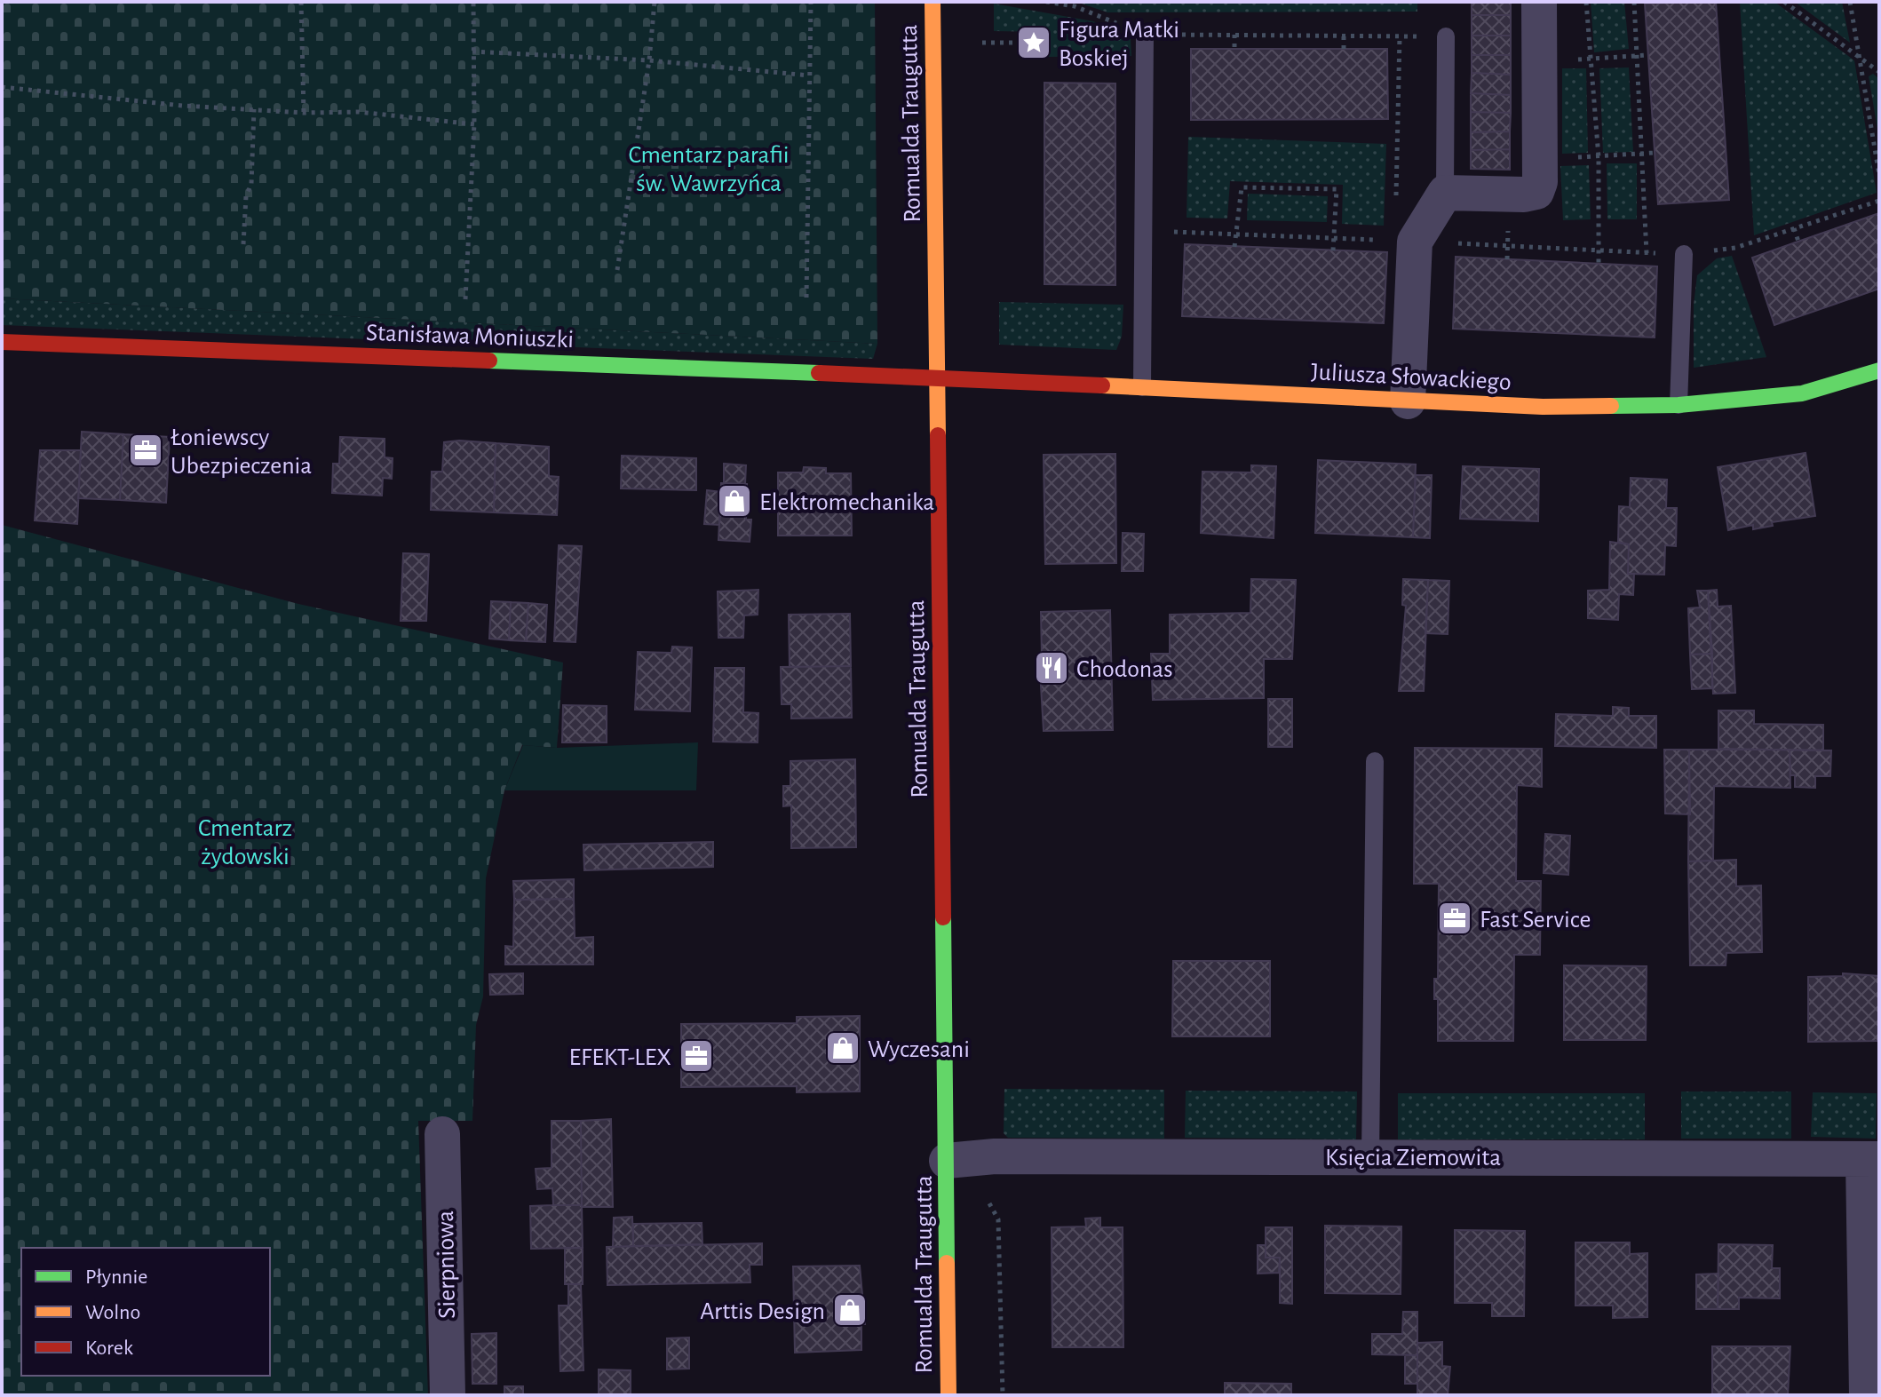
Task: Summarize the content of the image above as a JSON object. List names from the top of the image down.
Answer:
{
  "streets": {
    "street": [
      "Romualda Traugutta",
      "Stanisława Moniuszki",
      "Juliusza Słowackiego",
      "Księcia Ziemowita",
      "Sierpniowa"
    ]
  },
  "crossings": [
    ["Romualda Traugutta", "Stanisława Moniuszki"],
    ["Romualda Traugutta", "Juliusza Słowackiego"],
    ["Romualda Traugutta", "Księcia Ziemowita"],
    ["Stanisława Moniuszki", "Juliusza Słowackiego"]
  ],
  "parks": ["Cmentarz parafii św. Wawrzyńca", "Cmentarz żydowski"],
  "places": {
    "place": ["Figura Matki Boskiej"],
    "office": ["Łoniewscy Ubezpieczenia", "Fast Service", "EFEKT-LEX"],
    "shop": ["Elektromechanika", "Wyczesani", "Arttis Design"],
    "restaurant": ["Chodonas"]
  },
  "legend": ["Płynnie", "Wolno", "Korek"]
}
